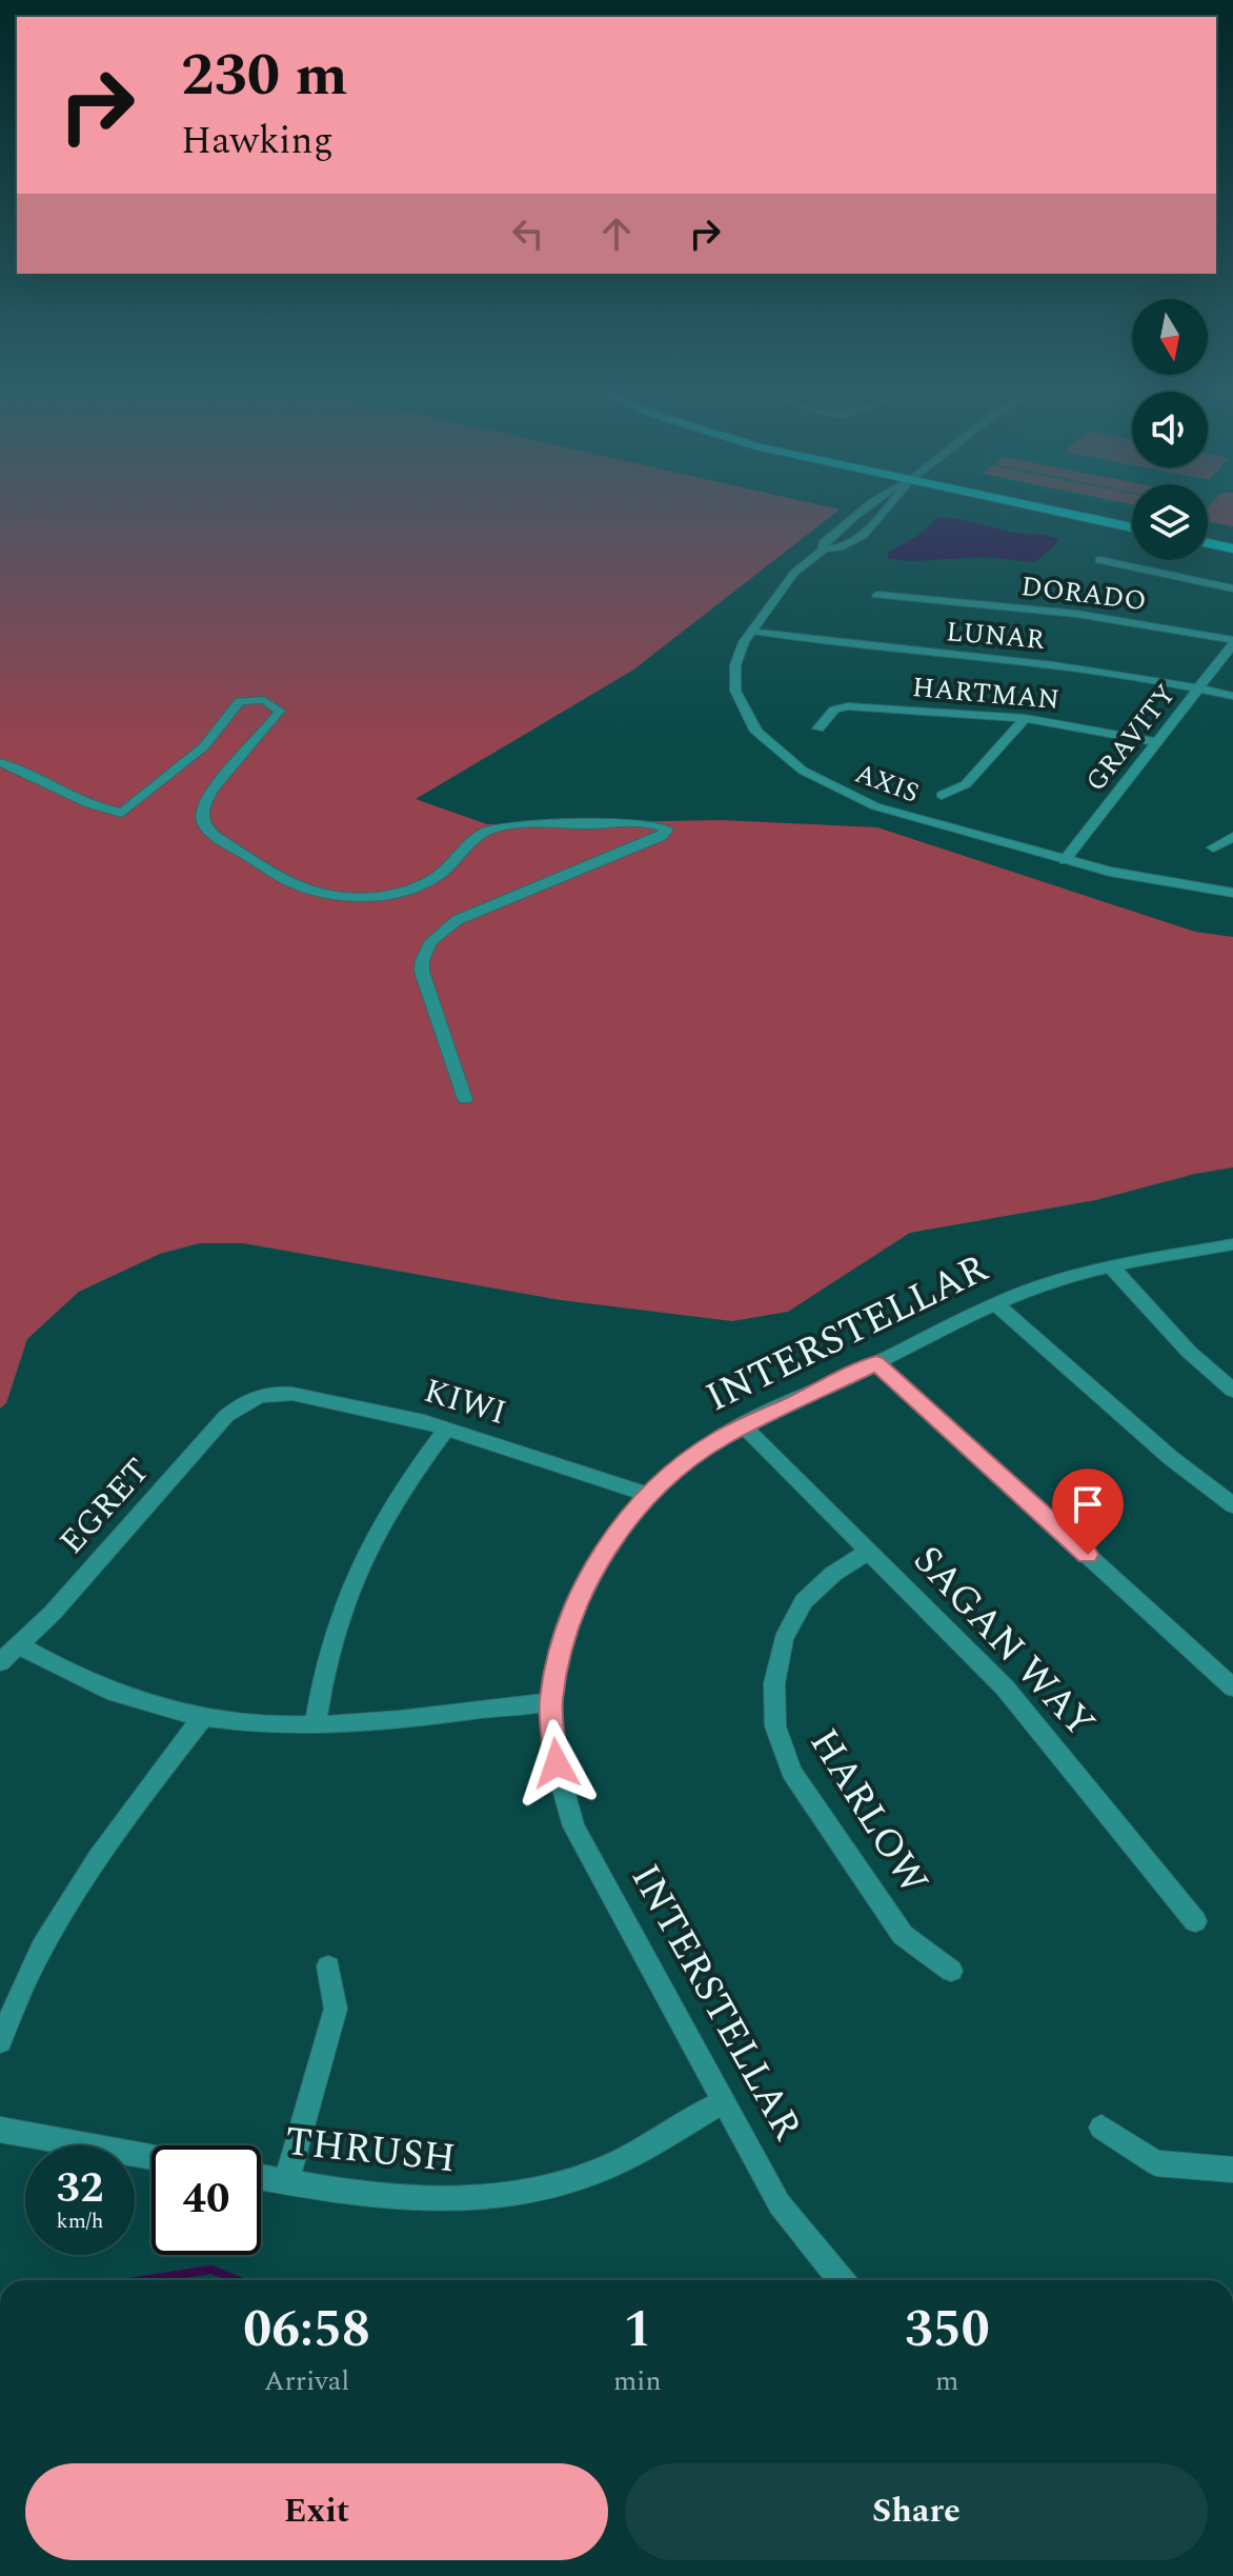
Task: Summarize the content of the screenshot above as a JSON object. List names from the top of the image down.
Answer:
{
  "streets": {
    "street": [
      "DORADO",
      "LUNAR",
      "HARTMAN",
      "GRAVITY",
      "AXIS",
      "INTERSTELLAR",
      "KIWI",
      "EGRET",
      "SAGAN WAY",
      "HARLOW",
      "THRUSH"
    ]
  },
  "crossings": [
    ["DORADO", "GRAVITY"],
    ["LUNAR", "GRAVITY"],
    ["LUNAR", "AXIS"],
    ["HARTMAN", "GRAVITY"],
    ["GRAVITY", "AXIS"],
    ["INTERSTELLAR", "KIWI"],
    ["INTERSTELLAR", "SAGAN WAY"],
    ["INTERSTELLAR", "THRUSH"],
    ["KIWI", "EGRET"],
    ["SAGAN WAY", "HARLOW"]
  ],
  "north": "bottom",
  "page": {
    "turn": ["230 m", "Hawking"],
    "speed": "32 km/h",
    "limit": "40",
    "eta": [
      "06:58",
      "Arrival",
      "1",
      "min",
      "350",
      "m"
    ],
    "buttons": ["Exit", "Share"]
  }
}
